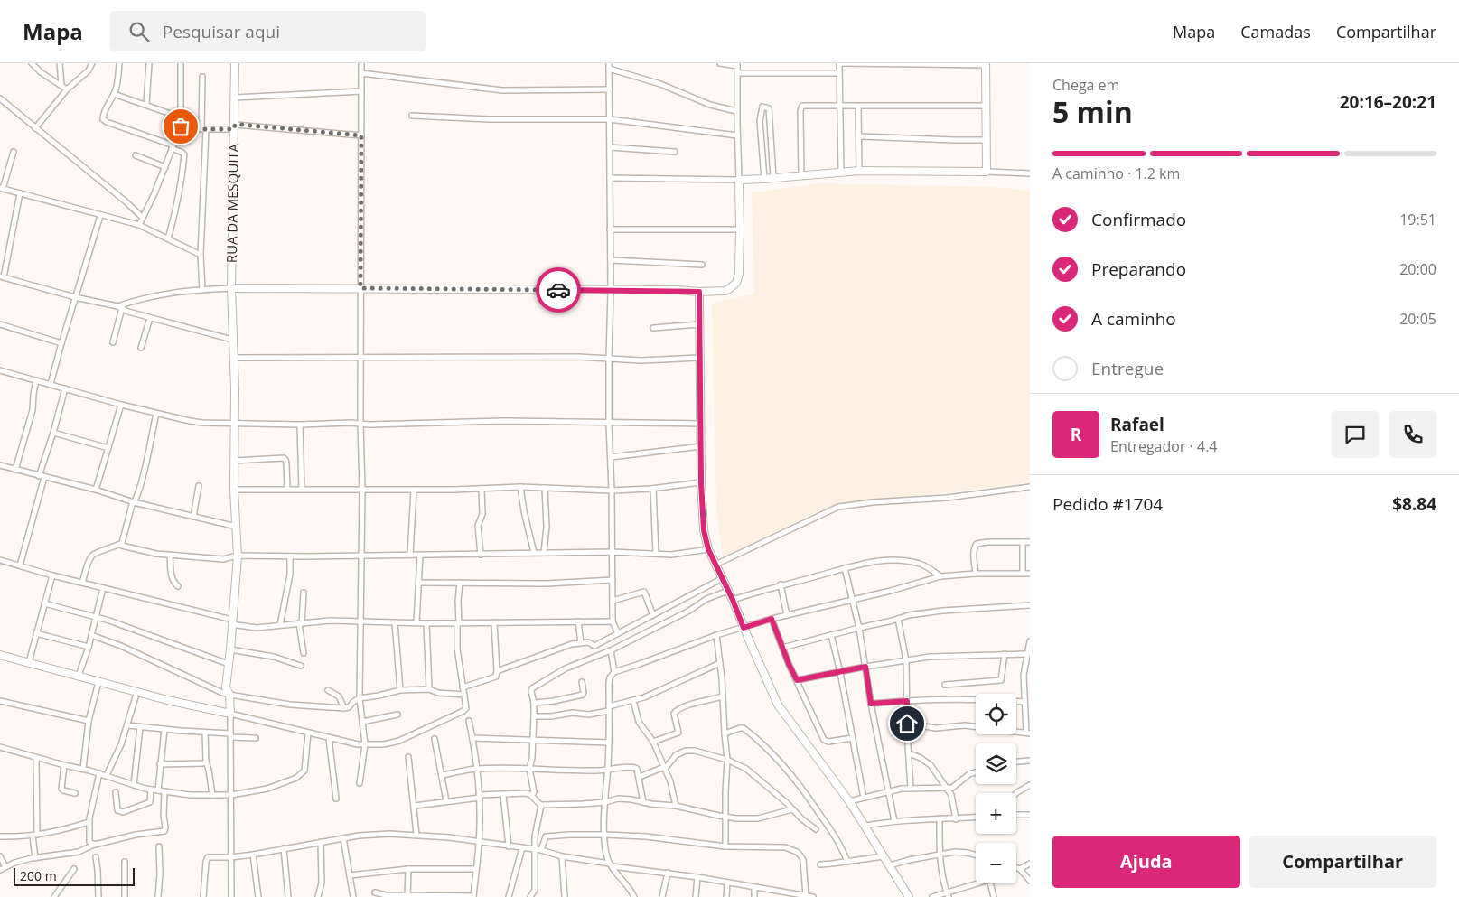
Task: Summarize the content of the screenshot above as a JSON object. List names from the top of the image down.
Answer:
{
  "streets": {
    "street": ["RUA DA MESQUITA"]
  },
  "scale_bar": "200 m",
  "page": {
    "header": "Mapa",
    "search": "Pesquisar aqui",
    "nav": ["Mapa", "Camadas", "Compartilhar"],
    "heading": ["5 min", "Chega em", "20:16–20:21"],
    "panel": [
      "Rafael",
      "Entregador · 4.4",
      "Pedido #1704",
      "$8.84"
    ],
    "bar": "A caminho · 1.2 km",
    "list": [
      ["Confirmado", "19:51"],
      ["Preparando", "20:00"],
      ["A caminho", "20:05"],
      "Entregue"
    ],
    "round": "R",
    "map_buttons": ["+", "−"],
    "buttons": ["Ajuda", "Compartilhar"],
    "scale": "200 m"
  }
}
